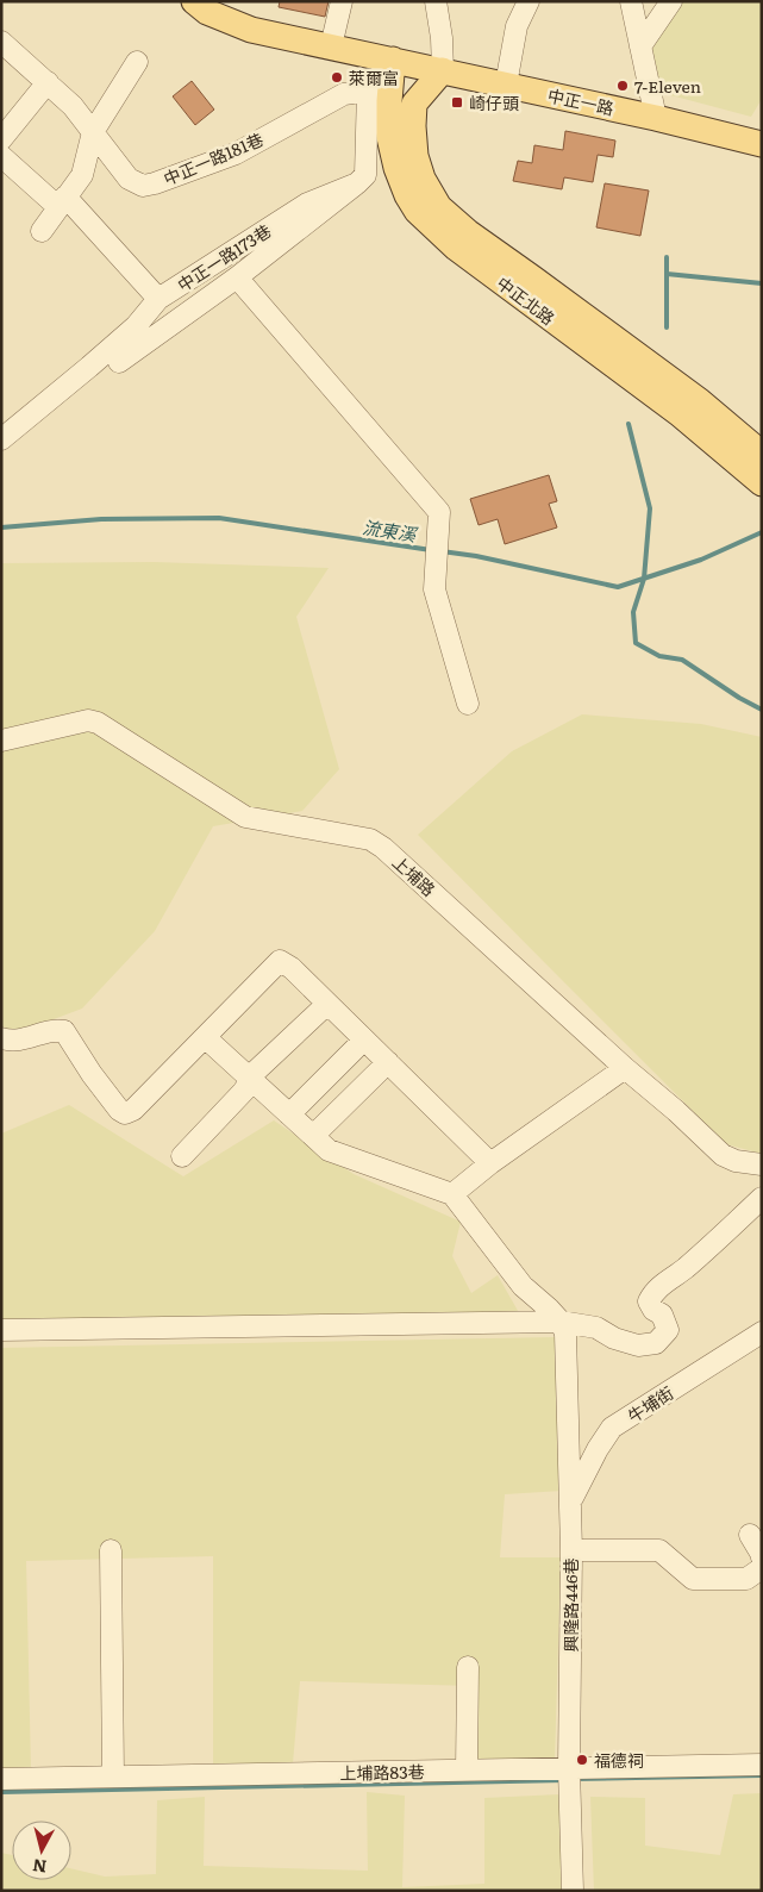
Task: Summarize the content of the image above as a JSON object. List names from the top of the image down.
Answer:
{
  "streets": {
    "main road": ["中正一路", "中正北路"],
    "street": [
      "中正一路181巷",
      "中正一路173巷",
      "上埔路",
      "牛埔街",
      "興隆路446巷",
      "上埔路83巷"
    ]
  },
  "crossings": [
    ["中正一路", "中正北路"],
    ["牛埔街", "興隆路446巷"],
    ["興隆路446巷", "上埔路83巷"]
  ],
  "water": ["流東溪"],
  "places": {
    "other": ["萊爾富", "7-Eleven", "福德祠"],
    "transit": ["崎仔頭"]
  },
  "north": "bottom"
}
